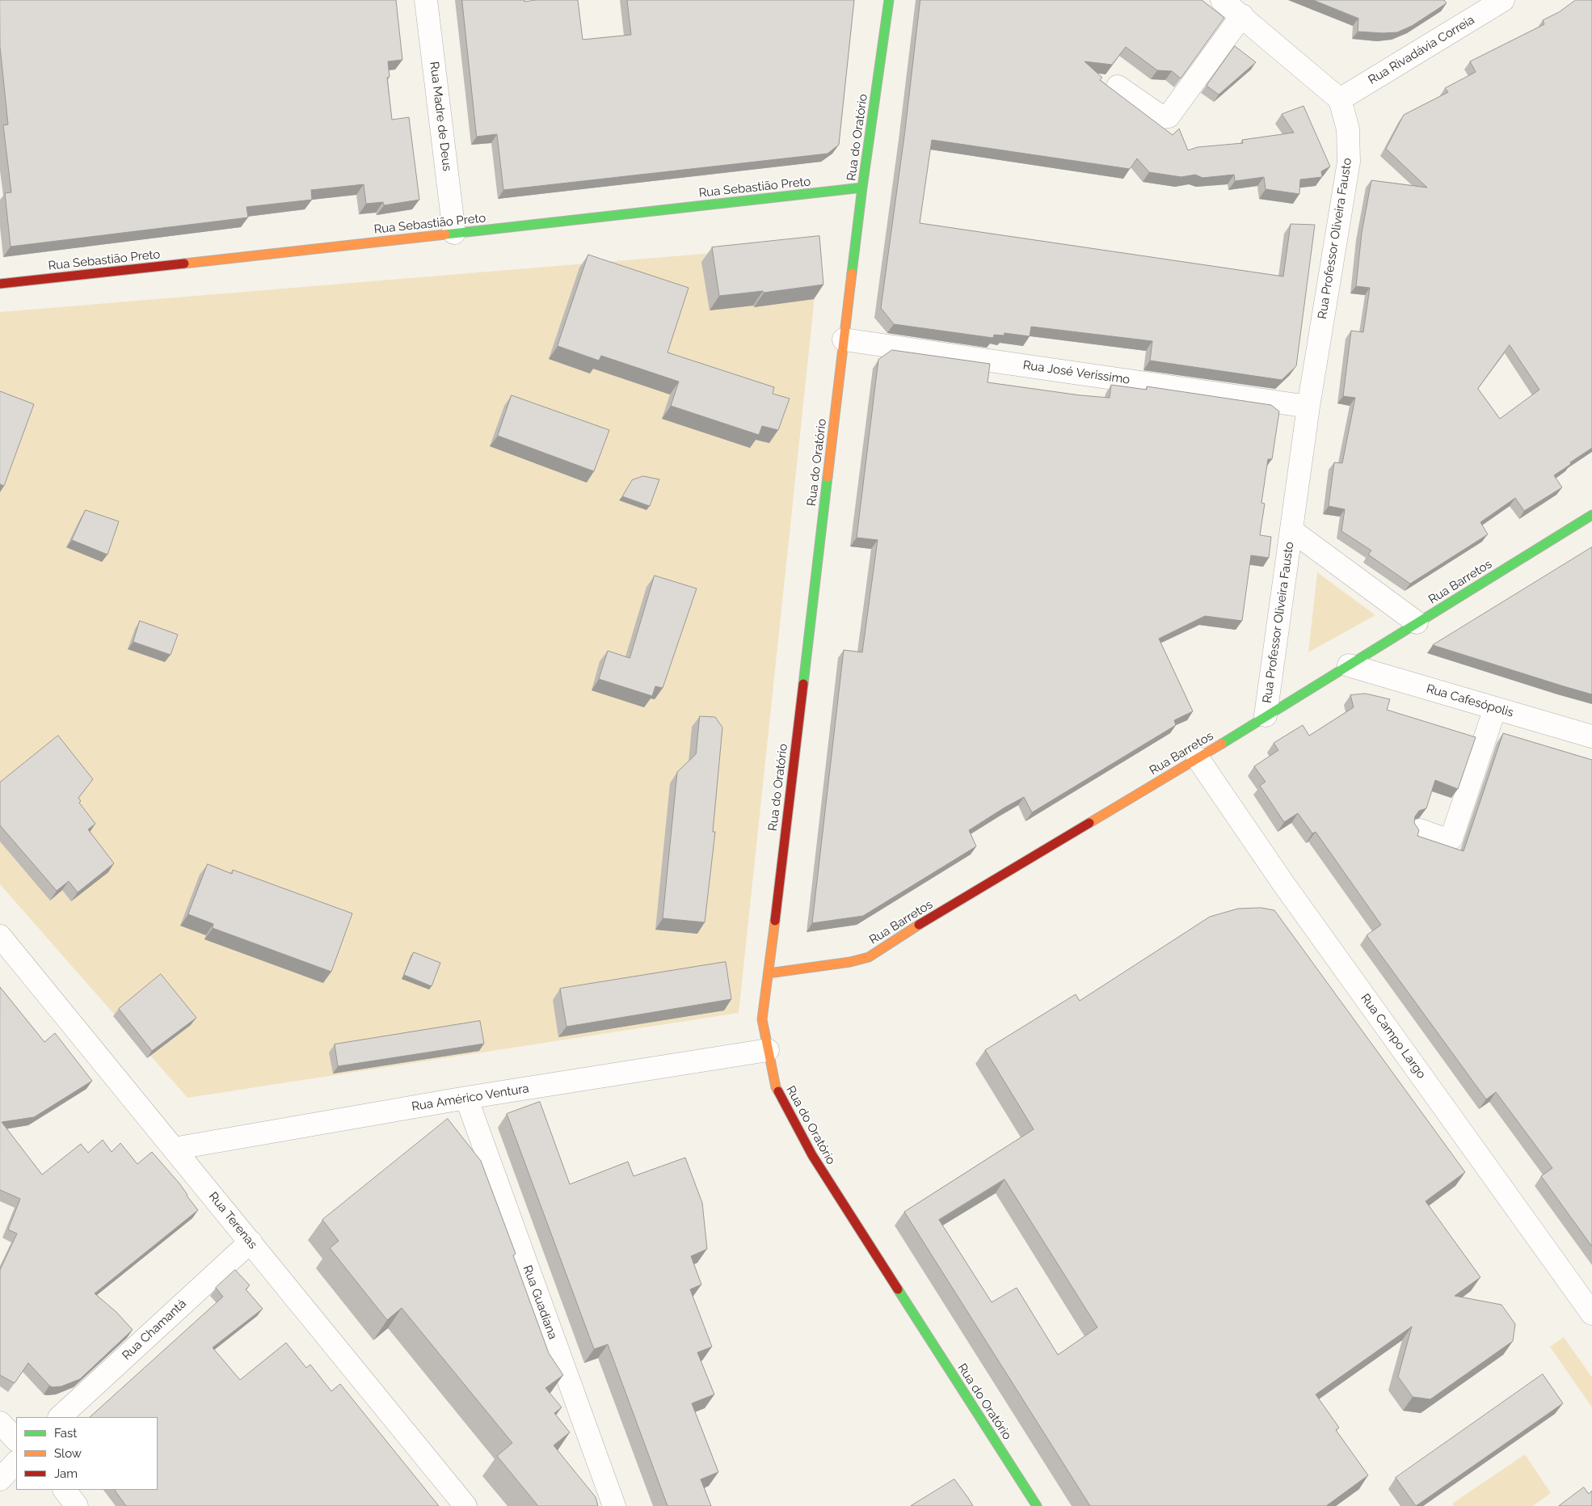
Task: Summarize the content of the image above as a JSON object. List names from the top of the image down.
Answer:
{
  "streets": {
    "street": [
      "Rua Rivadávia Correia",
      "Rua Madre de Deus",
      "Rua do Oratório",
      "Rua Sebastião Preto",
      "Rua Professor Oliveira Fausto",
      "Rua José Verissimo",
      "Rua Barretos",
      "Rua Cafesópolis",
      "Rua Campo Largo",
      "Rua Américo Ventura",
      "Rua Terenas",
      "Rua Guadiana",
      "Rua Chamantá"
    ]
  },
  "crossings": [
    ["Rua Rivadávia Correia", "Rua Professor Oliveira Fausto"],
    ["Rua Madre de Deus", "Rua Sebastião Preto"],
    ["Rua do Oratório", "Rua Sebastião Preto"],
    ["Rua do Oratório", "Rua José Verissimo"],
    ["Rua do Oratório", "Rua Barretos"],
    ["Rua do Oratório", "Rua Américo Ventura"],
    ["Rua Professor Oliveira Fausto", "Rua José Verissimo"],
    ["Rua Professor Oliveira Fausto", "Rua Barretos"],
    ["Rua Barretos", "Rua Cafesópolis"],
    ["Rua Barretos", "Rua Campo Largo"],
    ["Rua Américo Ventura", "Rua Terenas"],
    ["Rua Américo Ventura", "Rua Guadiana"],
    ["Rua Terenas", "Rua Chamantá"]
  ],
  "legend": ["Fast", "Slow", "Jam"]
}
